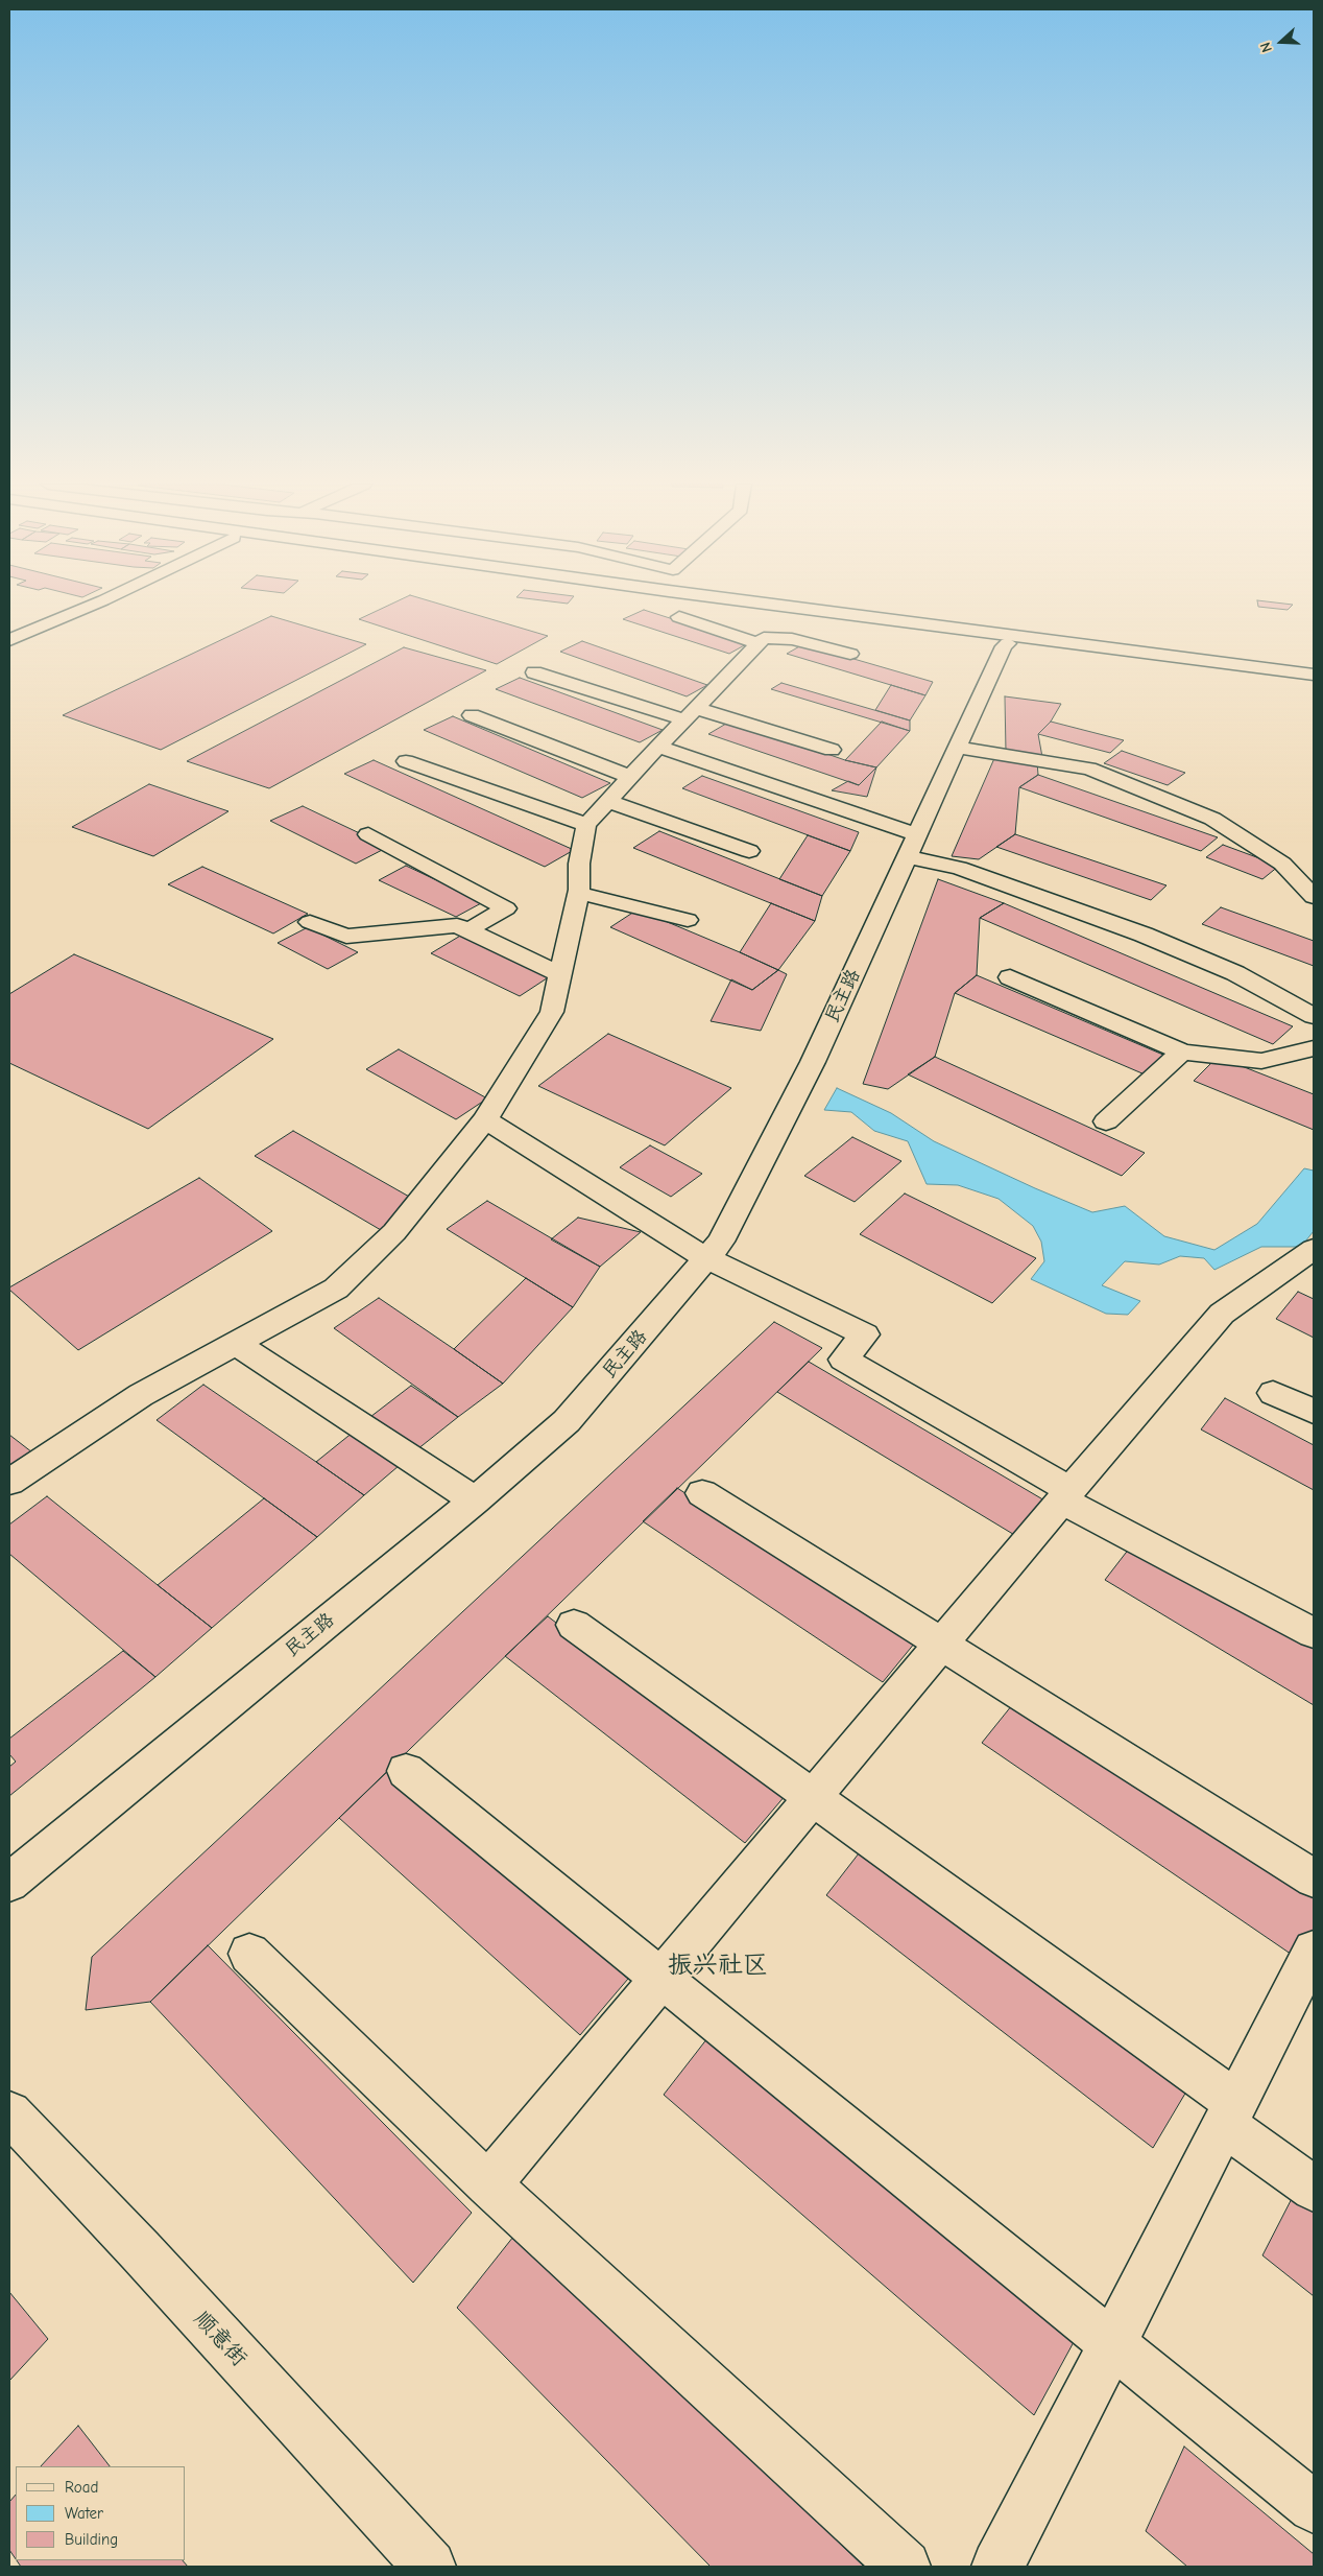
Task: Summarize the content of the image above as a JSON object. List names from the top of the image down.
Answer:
{
  "streets": {
    "street": ["民主路", "顺意街"]
  },
  "districts": ["振兴社区"],
  "legend": ["Road", "Water", "Building"],
  "north": "left"
}
